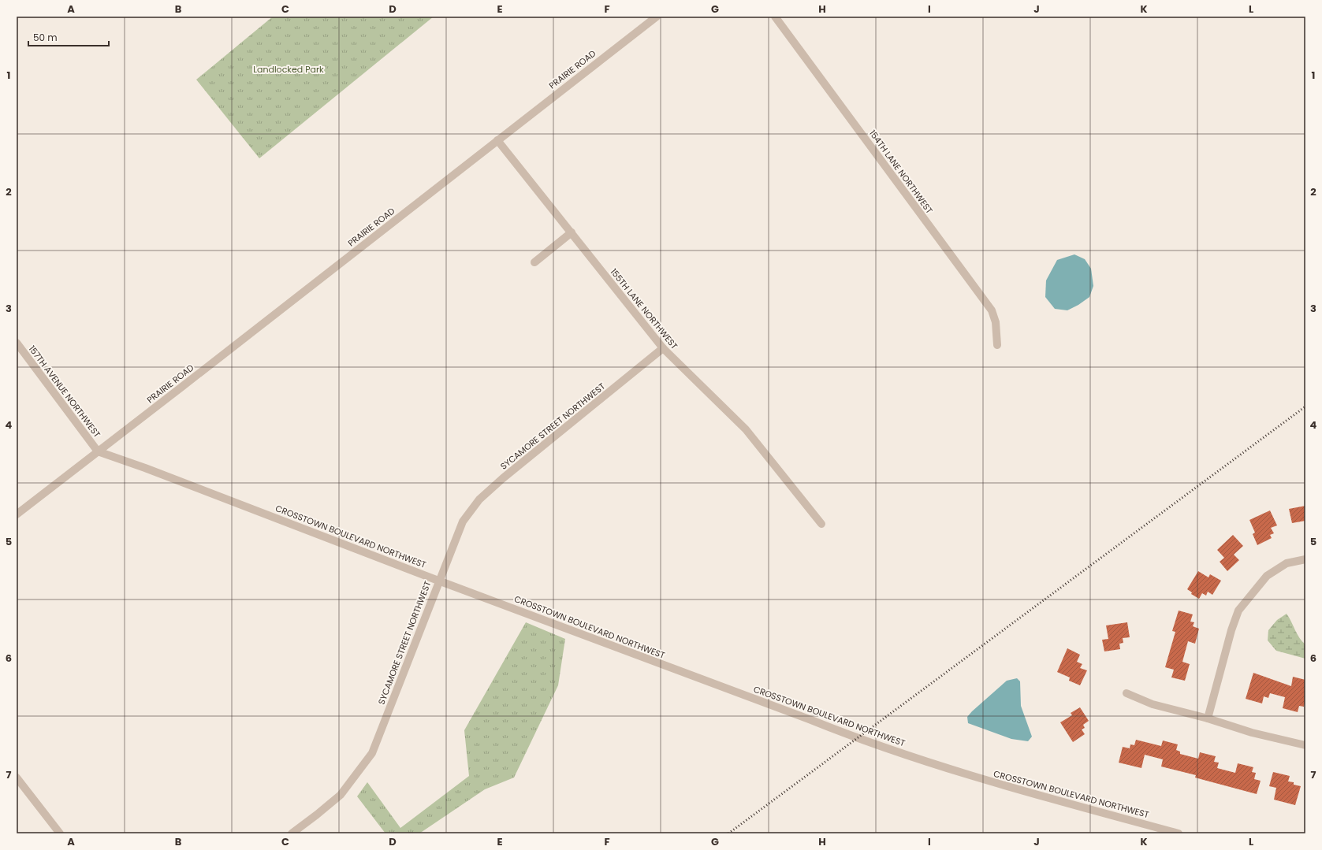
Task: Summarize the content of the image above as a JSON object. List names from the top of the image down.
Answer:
{
  "streets": {
    "street": [
      "PRAIRIE ROAD",
      "154TH LANE NORTHWEST",
      "155TH LANE NORTHWEST",
      "157TH AVENUE NORTHWEST",
      "SYCAMORE STREET NORTHWEST",
      "CROSSTOWN BOULEVARD NORTHWEST"
    ]
  },
  "crossings": [
    ["PRAIRIE ROAD", "155TH LANE NORTHWEST"],
    ["PRAIRIE ROAD", "157TH AVENUE NORTHWEST"],
    ["PRAIRIE ROAD", "CROSSTOWN BOULEVARD NORTHWEST"],
    ["155TH LANE NORTHWEST", "SYCAMORE STREET NORTHWEST"],
    ["157TH AVENUE NORTHWEST", "CROSSTOWN BOULEVARD NORTHWEST"],
    ["SYCAMORE STREET NORTHWEST", "CROSSTOWN BOULEVARD NORTHWEST"]
  ],
  "parks": ["Landlocked Park"],
  "scale_bar": "50 m",
  "grid": {
    "columns": [
      "A",
      "B",
      "C",
      "D",
      "E",
      "F",
      "G",
      "H",
      "I",
      "J",
      "K",
      "L"
    ],
    "rows": [
      "1",
      "2",
      "3",
      "4",
      "5",
      "6",
      "7"
    ]
  }
}
